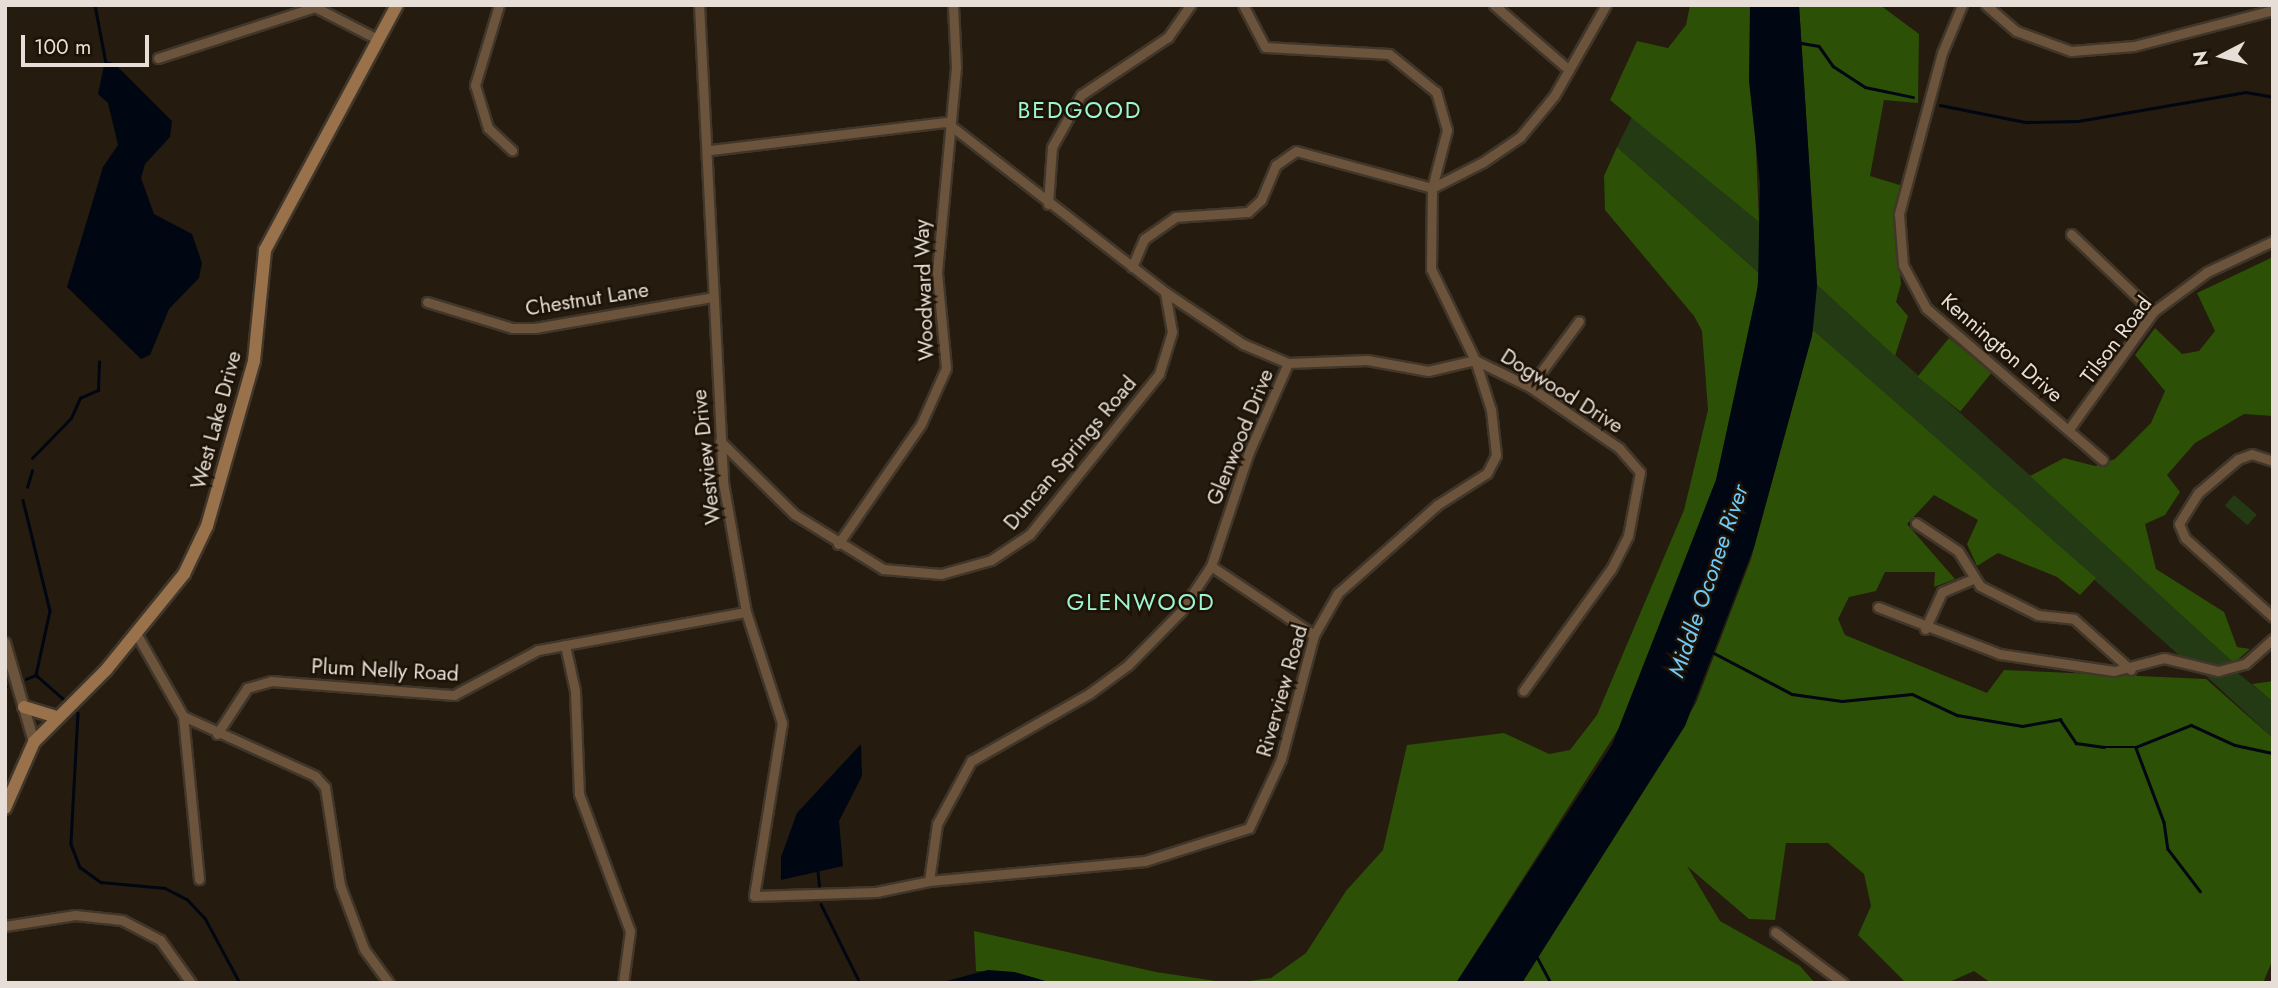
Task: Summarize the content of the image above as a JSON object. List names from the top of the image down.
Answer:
{
  "streets": {
    "main road": ["West Lake Drive"],
    "street": [
      "Woodward Way",
      "Chestnut Lane",
      "Tilson Road",
      "Kennington Drive",
      "Dogwood Drive",
      "Glenwood Drive",
      "Duncan Springs Road",
      "Westview Drive",
      "Plum Nelly Road",
      "Riverview Road"
    ]
  },
  "crossings": [
    ["Woodward Way", "Glenwood Drive"],
    ["Woodward Way", "Duncan Springs Road"],
    ["Chestnut Lane", "Westview Drive"],
    ["Tilson Road", "Kennington Drive"],
    ["Dogwood Drive", "Glenwood Drive"],
    ["Dogwood Drive", "Riverview Road"],
    ["Glenwood Drive", "Duncan Springs Road"],
    ["Glenwood Drive", "Riverview Road"],
    ["Duncan Springs Road", "Westview Drive"],
    ["Westview Drive", "Plum Nelly Road"],
    ["Westview Drive", "Riverview Road"]
  ],
  "districts": ["BEDGOOD", "GLENWOOD"],
  "water": ["Middle Oconee River"],
  "scale_bar": "100 m",
  "north": "left"
}
